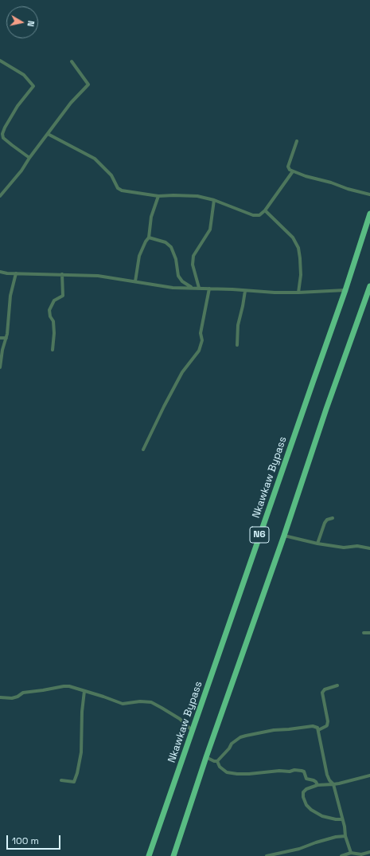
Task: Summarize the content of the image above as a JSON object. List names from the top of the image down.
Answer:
{
  "streets": {
    "highway": ["Nkawkaw Bypass", "N6"]
  },
  "scale_bar": "100 m",
  "north": "right"
}
